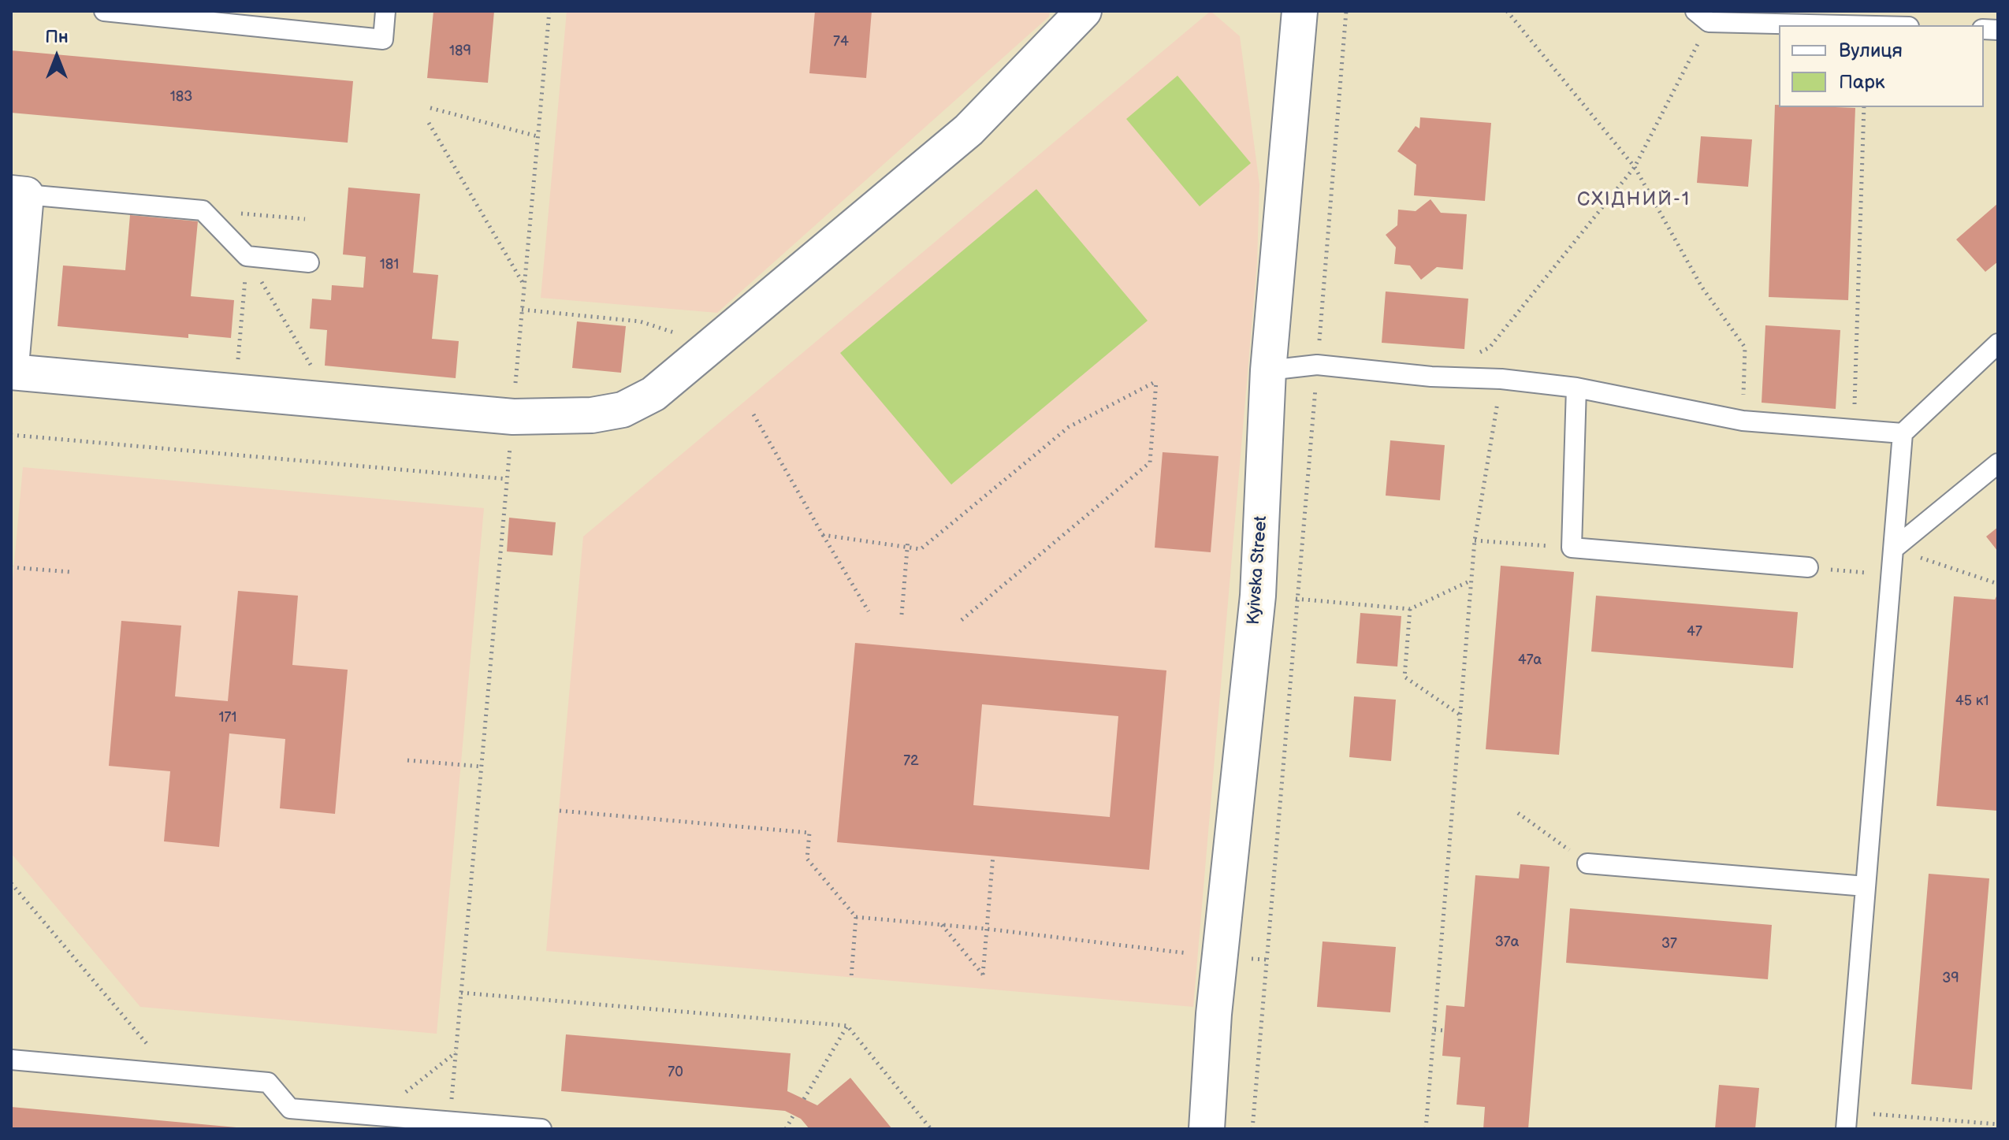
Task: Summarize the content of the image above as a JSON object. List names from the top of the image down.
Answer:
{
  "streets": {
    "street": ["Kyivska Street"]
  },
  "districts": ["СХІДНИЙ-1"],
  "house_numbers": [
    "74",
    "189",
    "183",
    "181",
    "47",
    "47а",
    "45 к1",
    "171",
    "72",
    "37а",
    "37",
    "39",
    "70"
  ],
  "legend": ["Вулиця", "Парк"],
  "north": "top"
}
